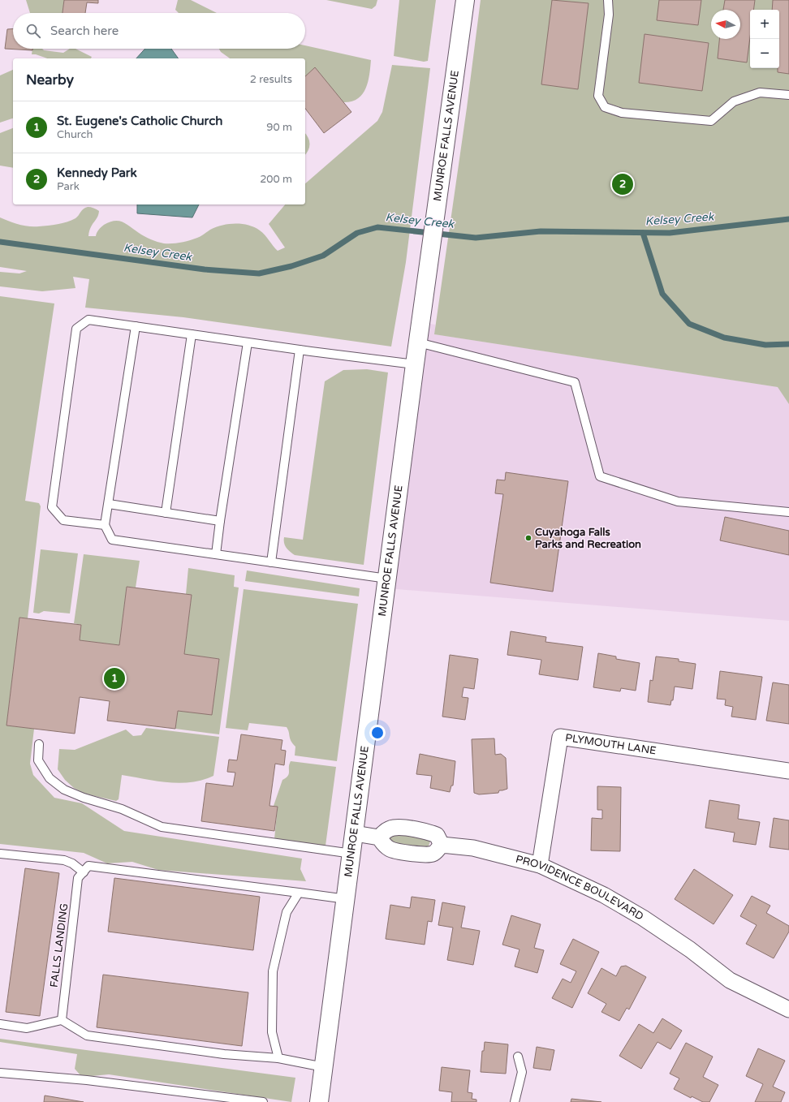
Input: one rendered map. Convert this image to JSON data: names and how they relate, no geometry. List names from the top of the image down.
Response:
{
  "streets": {
    "street": ["MUNROE FALLS AVENUE", "PLYMOUTH LANE", "PROVIDENCE BOULEVARD"],
    "lane": ["FALLS LANDING"]
  },
  "crossings": [
    ["PLYMOUTH LANE", "PROVIDENCE BOULEVARD"]
  ],
  "water": ["Kelsey Creek"],
  "places": ["Cuyahoga Falls Parks and Recreation"],
  "north": "left",
  "page": {
    "map_buttons": ["+", "−"],
    "search": "Search here",
    "heading": ["Nearby", "2 results"],
    "list": [
      {
        "mark": "1",
        "name": "St. Eugene's Catholic Church",
        "note": "Church",
        "value": "90 m"
      },
      {
        "mark": "2",
        "name": "Kennedy Park",
        "note": "Park",
        "value": "200 m"
      }
    ],
    "pins": ["2", "1"]
  }
}
